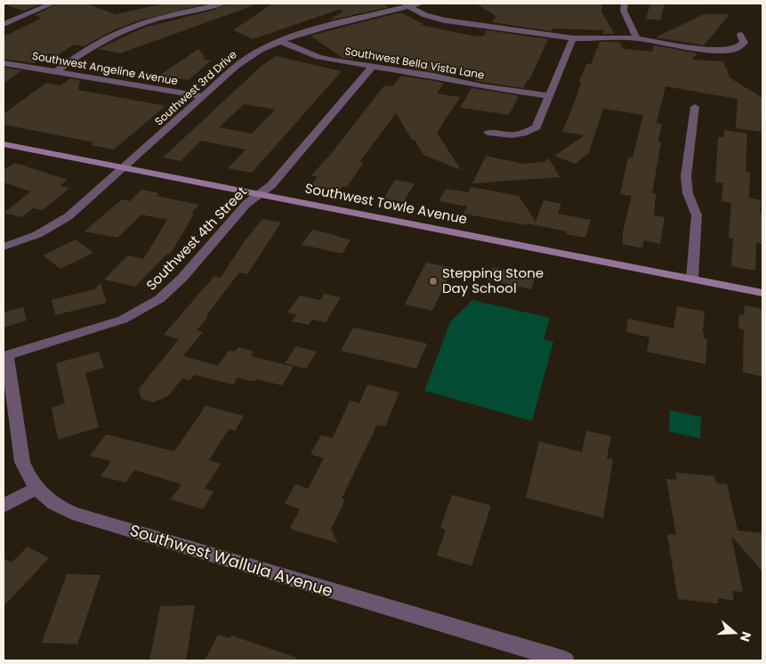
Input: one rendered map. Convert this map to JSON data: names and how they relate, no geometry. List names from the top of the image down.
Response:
{
  "streets": {
    "street": [
      "Southwest Bella Vista Lane",
      "Southwest Angeline Avenue",
      "Southwest 3rd Drive",
      "Southwest Towle Avenue",
      "Southwest 4th Street",
      "Southwest Wallula Avenue"
    ]
  },
  "crossings": [
    ["Southwest Bella Vista Lane", "Southwest 3rd Drive"],
    ["Southwest Bella Vista Lane", "Southwest 4th Street"],
    ["Southwest Angeline Avenue", "Southwest 3rd Drive"],
    ["Southwest 3rd Drive", "Southwest Towle Avenue"],
    ["Southwest Towle Avenue", "Southwest 4th Street"],
    ["Southwest 4th Street", "Southwest Wallula Avenue"]
  ],
  "places": ["Stepping Stone Day School"],
  "north": "right"
}
